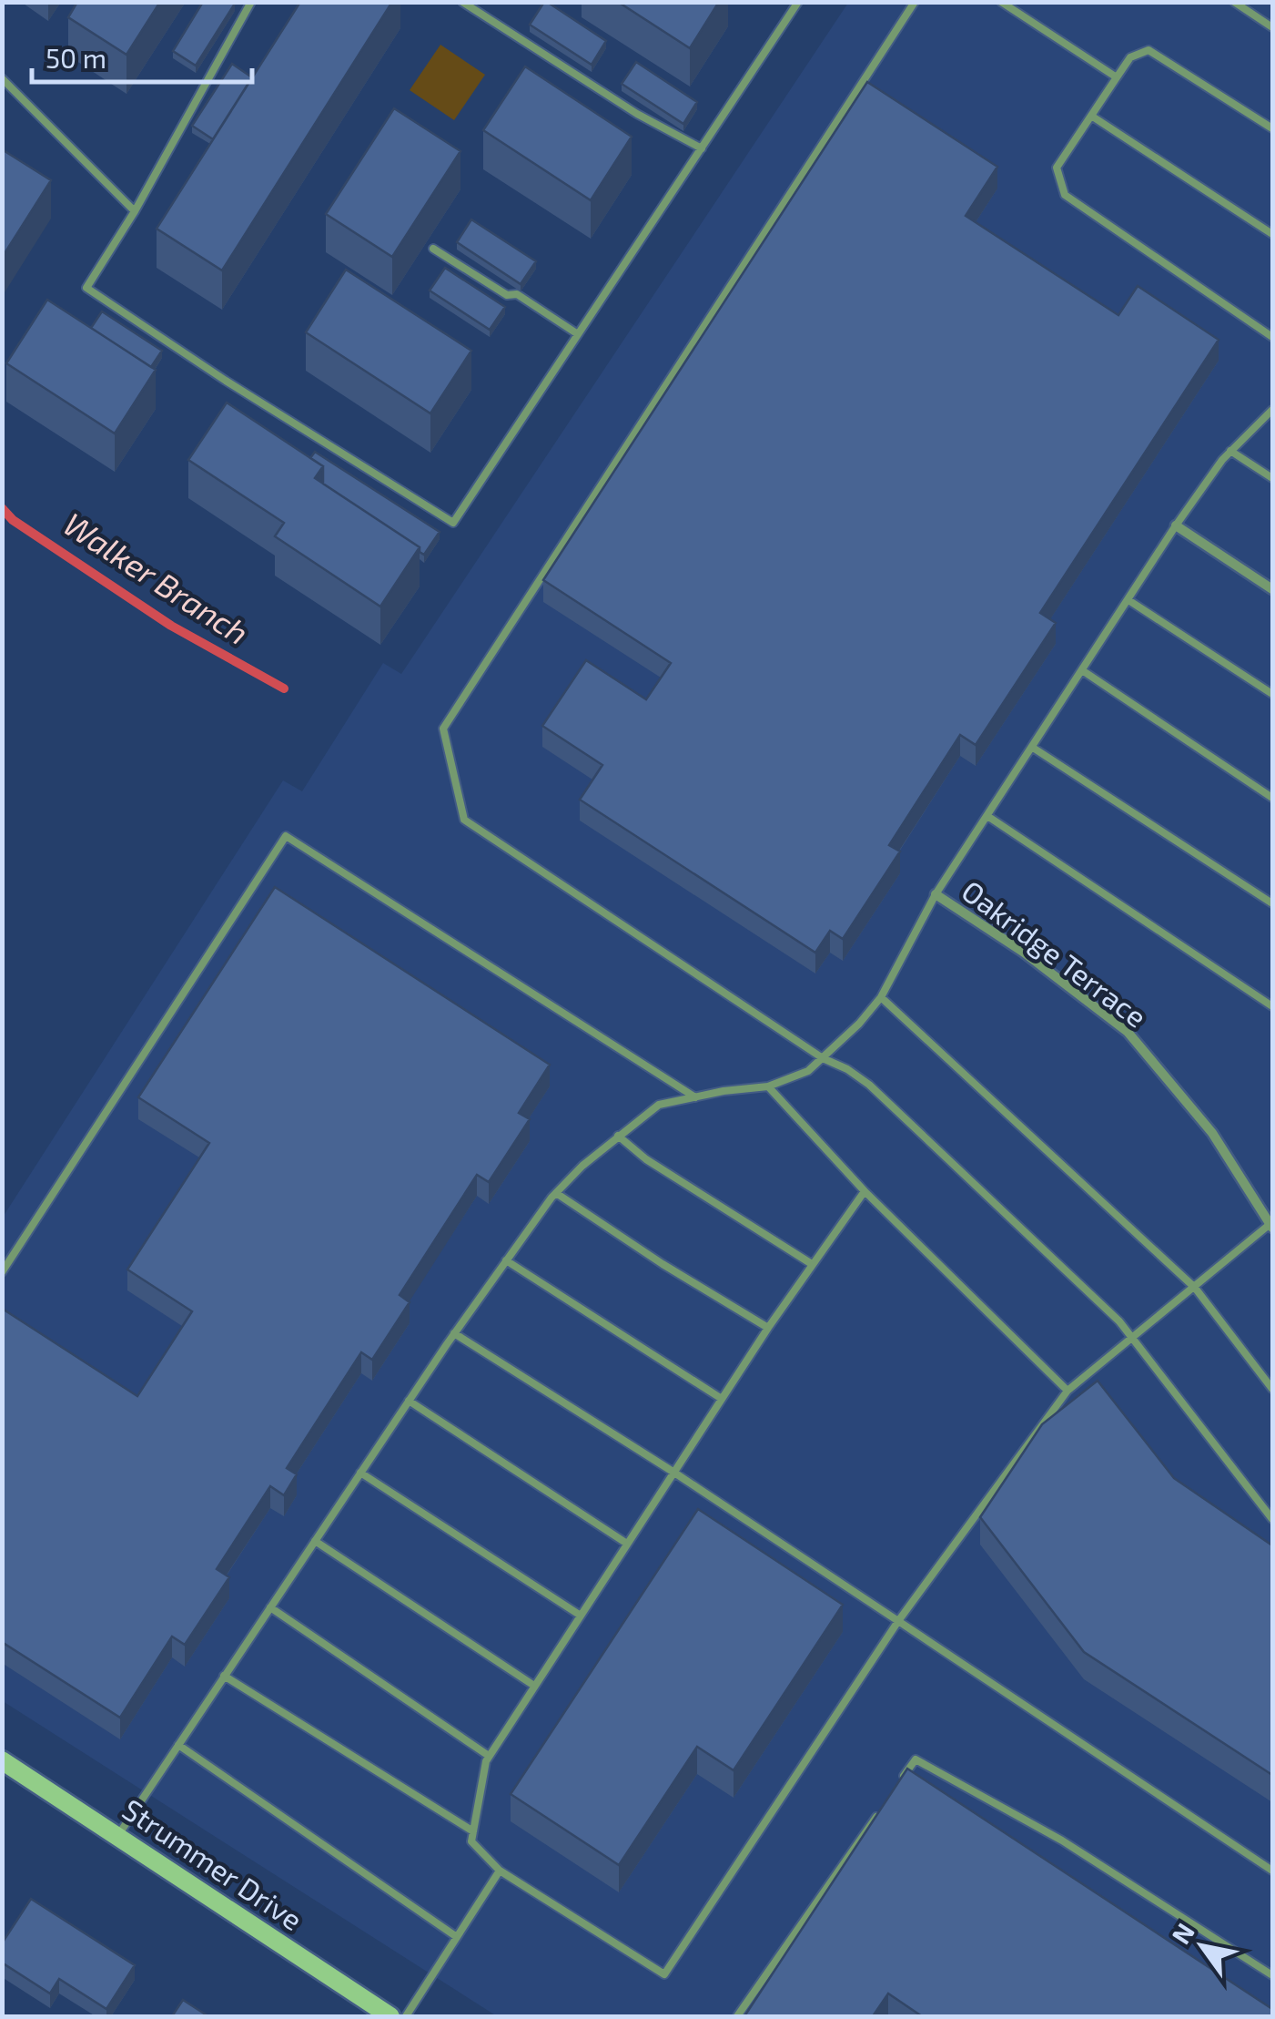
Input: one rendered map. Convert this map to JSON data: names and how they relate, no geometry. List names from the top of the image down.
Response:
{
  "streets": {
    "main road": ["Strummer Drive"],
    "street": ["Oakridge Terrace"]
  },
  "water": ["Walker Branch"],
  "scale_bar": "50 m",
  "north": "top left"
}
